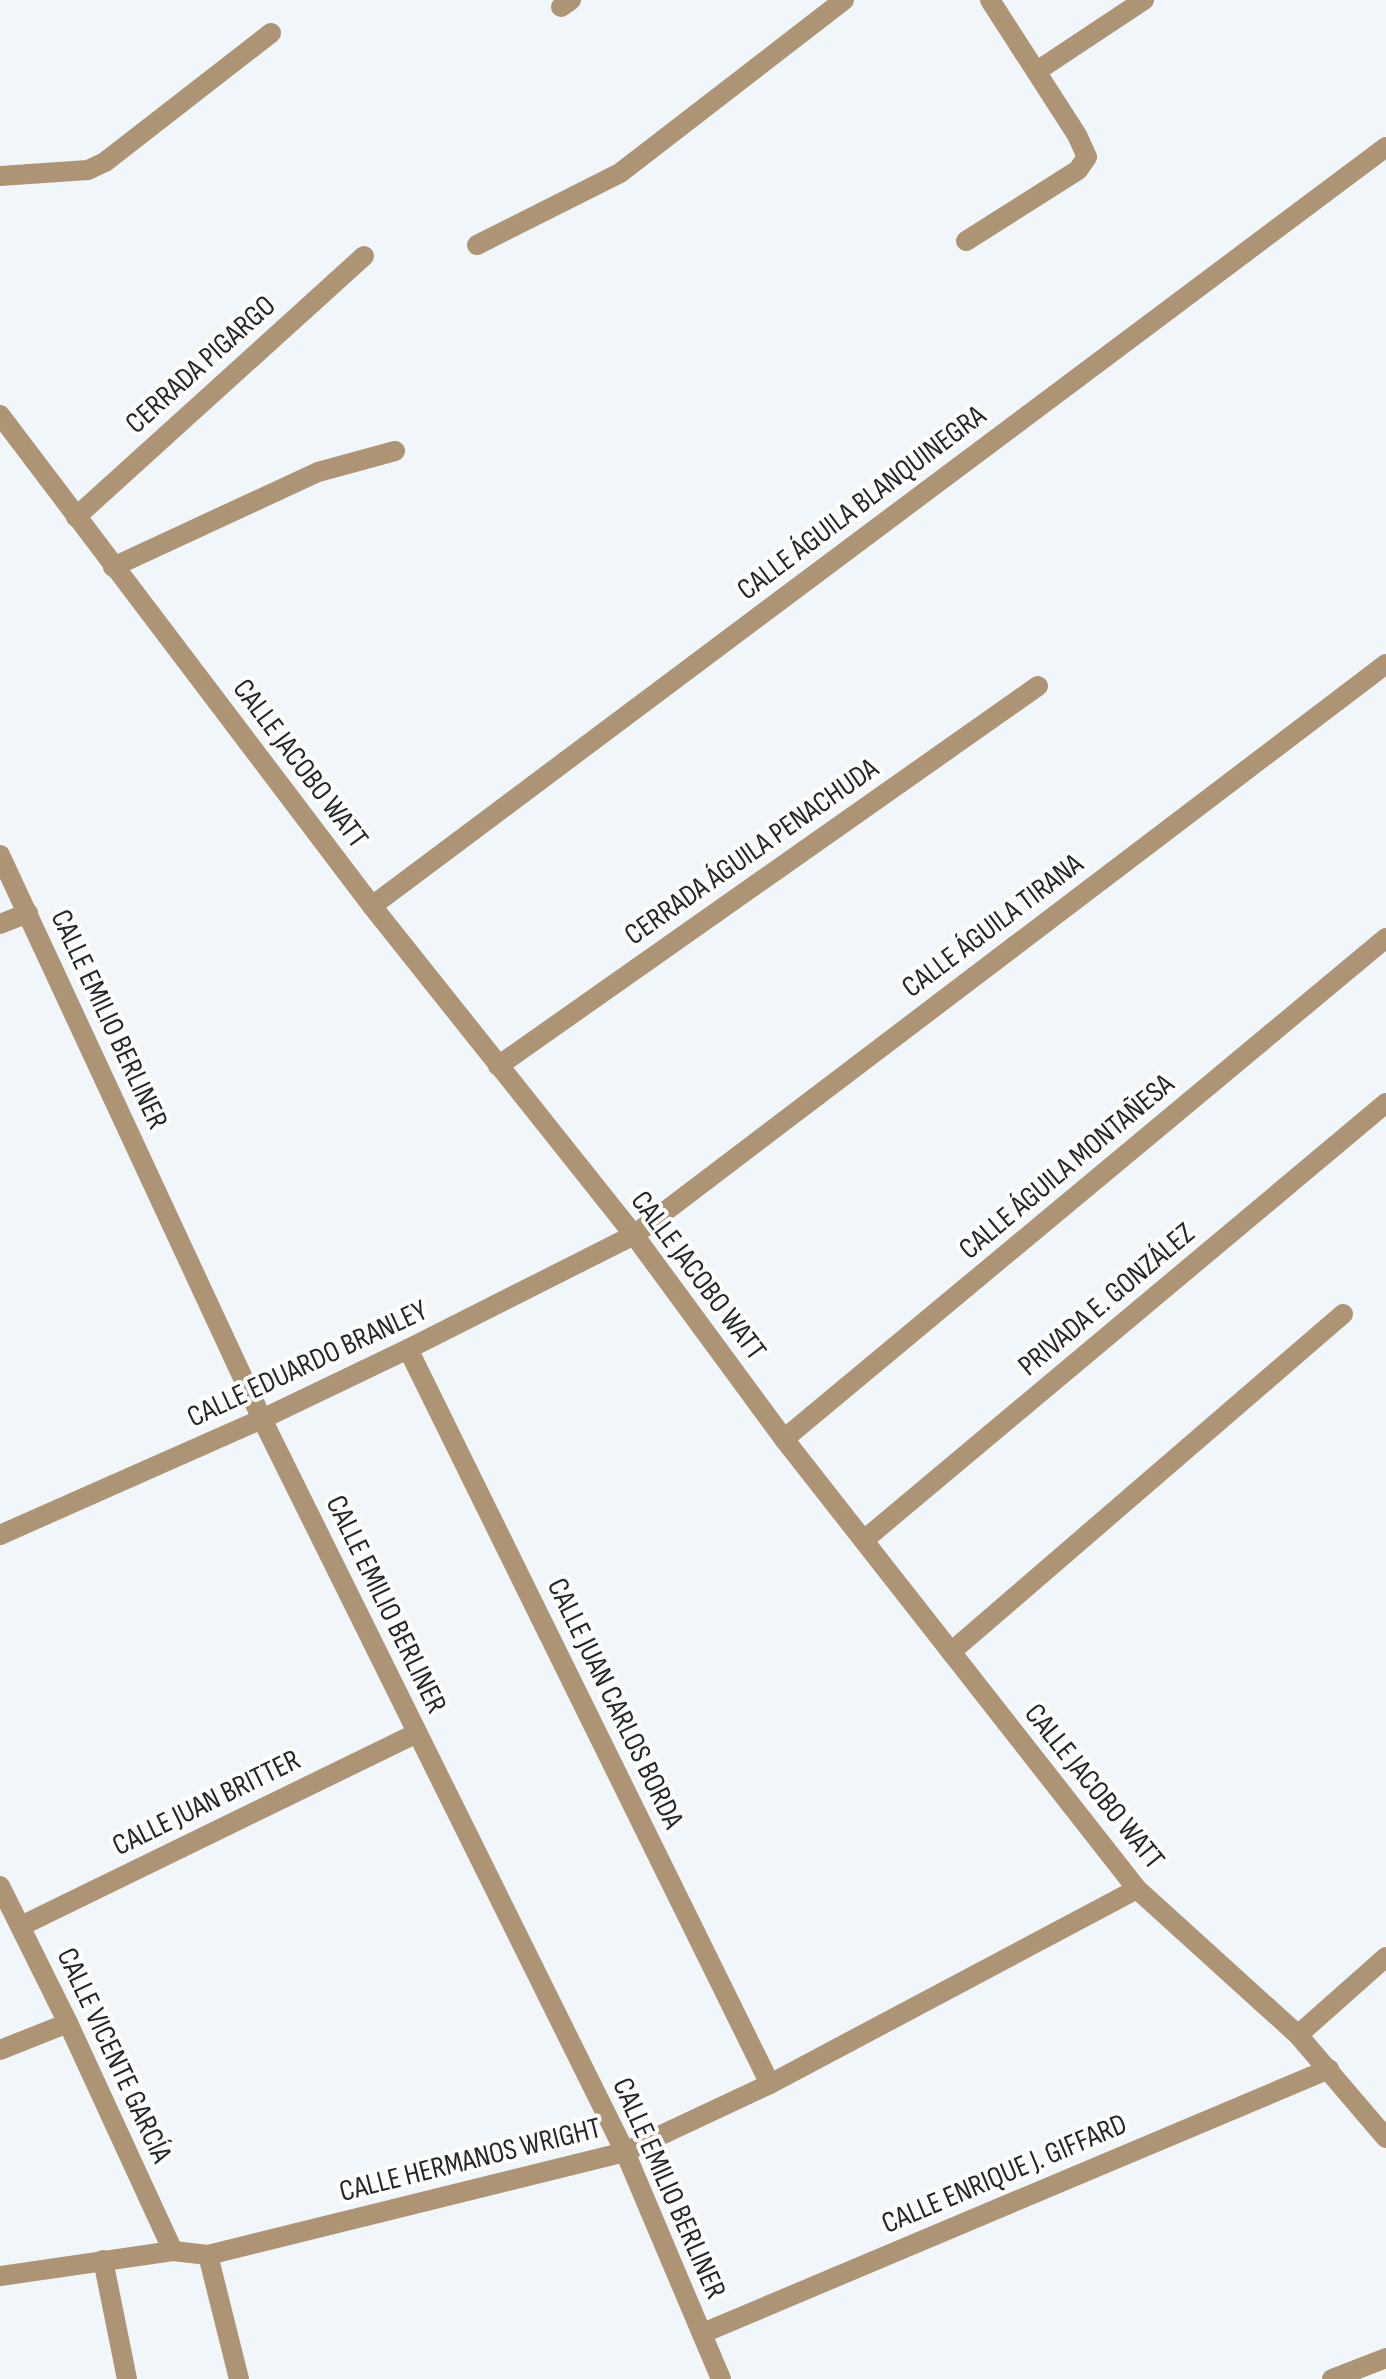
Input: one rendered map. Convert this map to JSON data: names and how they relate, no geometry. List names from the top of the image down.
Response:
{
  "streets": {
    "street": [
      "CERRADA PIGARGO",
      "CALLE ÁGUILA BLANQUINEGRA",
      "CALLE JACOBO WATT",
      "CERRADA ÁGUILA PENACHUDA",
      "CALLE ÁGUILA TIRANA",
      "CALLE EMILIO BERLINER",
      "CALLE ÁGUILA MONTAÑESA",
      "PRIVADA E. GONZÁLEZ",
      "CALLE EDUARDO BRANLEY",
      "CALLE JUAN CARLOS BORDA",
      "CALLE JUAN BRITTER",
      "CALLE VICENTE GARCÍA",
      "CALLE HERMANOS WRIGHT",
      "CALLE ENRIQUE J. GIFFARD"
    ]
  },
  "crossings": [
    ["CERRADA PIGARGO", "CALLE JACOBO WATT"],
    ["CALLE ÁGUILA BLANQUINEGRA", "CALLE JACOBO WATT"],
    ["CALLE JACOBO WATT", "CERRADA ÁGUILA PENACHUDA"],
    ["CALLE JACOBO WATT", "CALLE ÁGUILA TIRANA"],
    ["CALLE JACOBO WATT", "CALLE ÁGUILA MONTAÑESA"],
    ["CALLE JACOBO WATT", "PRIVADA E. GONZÁLEZ"],
    ["CALLE JACOBO WATT", "CALLE EDUARDO BRANLEY"],
    ["CALLE JACOBO WATT", "CALLE HERMANOS WRIGHT"],
    ["CALLE JACOBO WATT", "CALLE ENRIQUE J. GIFFARD"],
    ["CALLE ÁGUILA TIRANA", "CALLE EDUARDO BRANLEY"],
    ["CALLE EMILIO BERLINER", "CALLE EDUARDO BRANLEY"],
    ["CALLE EMILIO BERLINER", "CALLE JUAN BRITTER"],
    ["CALLE EMILIO BERLINER", "CALLE HERMANOS WRIGHT"],
    ["CALLE EMILIO BERLINER", "CALLE ENRIQUE J. GIFFARD"],
    ["CALLE EDUARDO BRANLEY", "CALLE JUAN CARLOS BORDA"],
    ["CALLE JUAN CARLOS BORDA", "CALLE HERMANOS WRIGHT"],
    ["CALLE JUAN BRITTER", "CALLE VICENTE GARCÍA"],
    ["CALLE VICENTE GARCÍA", "CALLE HERMANOS WRIGHT"]
  ]
}
